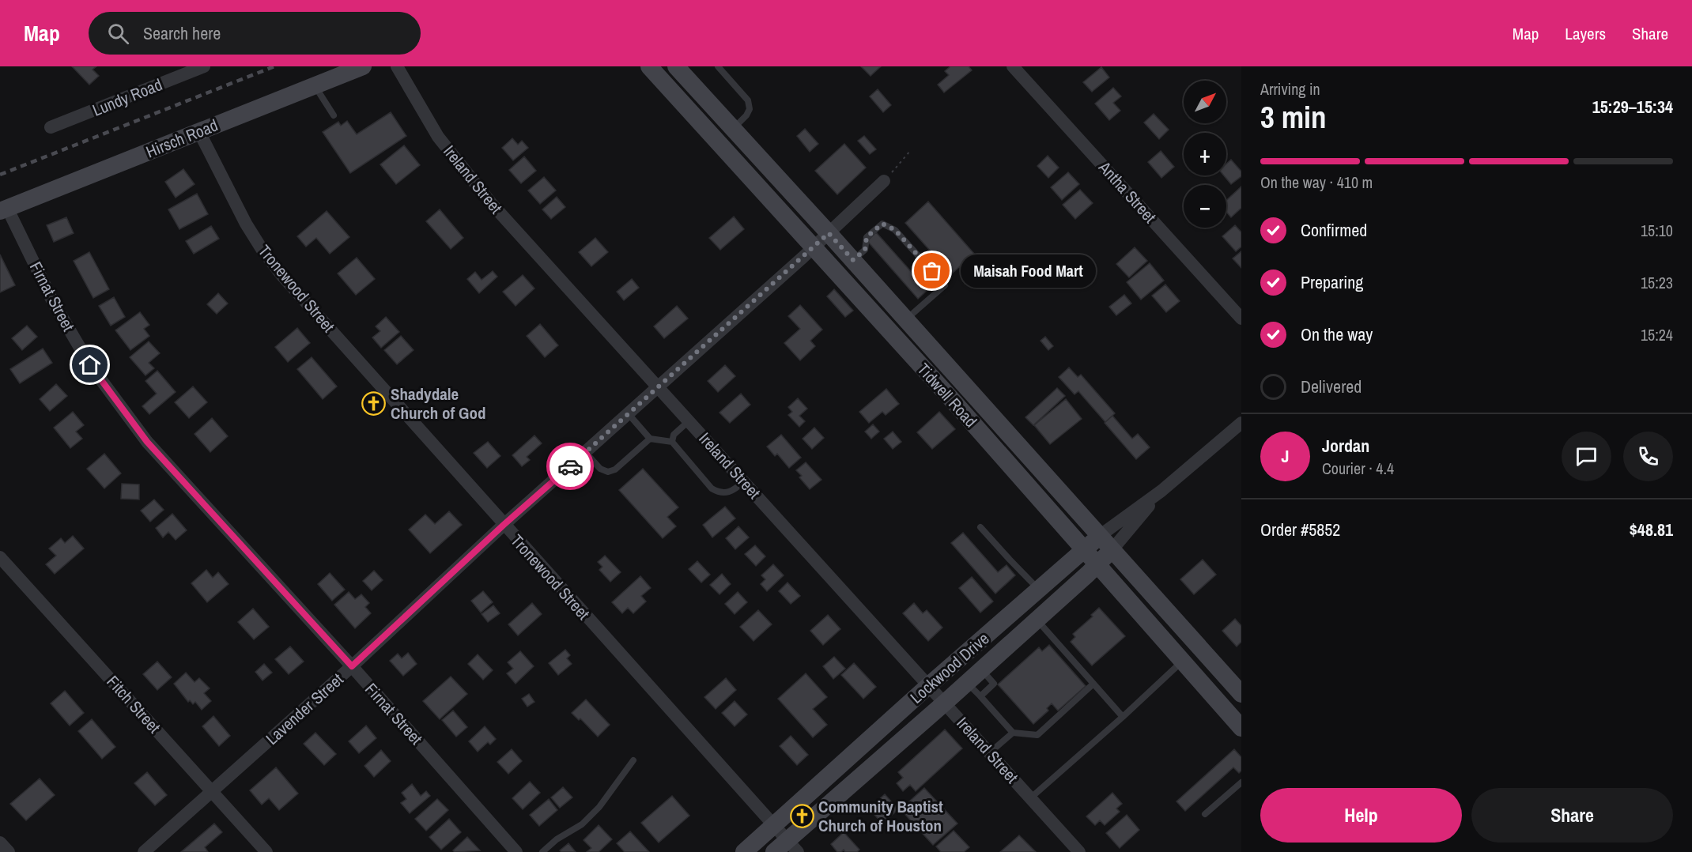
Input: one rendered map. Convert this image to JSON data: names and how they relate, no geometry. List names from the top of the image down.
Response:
{
  "streets": {
    "main road": ["Hirsch Road", "Tidwell Road", "Lockwood Drive"],
    "street": [
      "Lundy Road",
      "Ireland Street",
      "Antha Street",
      "Tronewood Street",
      "Firnat Street",
      "Fitch Street",
      "Lavender Street"
    ]
  },
  "crossings": [
    ["Hirsch Road", "Tronewood Street"],
    ["Hirsch Road", "Firnat Street"],
    ["Ireland Street", "Lockwood Drive"],
    ["Ireland Street", "Lavender Street"],
    ["Tronewood Street", "Lockwood Drive"],
    ["Tronewood Street", "Lavender Street"],
    ["Firnat Street", "Lavender Street"],
    ["Tidwell Road", "Lockwood Drive"],
    ["Tidwell Road", "Lavender Street"],
    ["Fitch Street", "Lavender Street"]
  ],
  "places": {
    "other": ["Maisah Food Mart"],
    "church": ["Shadydale Church of God", "Community Baptist Church of Houston"]
  },
  "north": "top right",
  "page": {
    "header": "Map",
    "search": "Search here",
    "nav": ["Map", "Layers", "Share"],
    "heading": ["3 min", "Arriving in", "15:29–15:34"],
    "panel": [
      "Jordan",
      "Courier · 4.4",
      "Order #5852",
      "$48.81"
    ],
    "map_buttons": ["+", "−"],
    "bar": "On the way · 410 m",
    "list": [
      ["Confirmed", "15:10"],
      ["Preparing", "15:23"],
      ["On the way", "15:24"],
      "Delivered"
    ],
    "bubble": "Maisah Food Mart",
    "round": "J",
    "buttons": ["Help", "Share"]
  }
}
